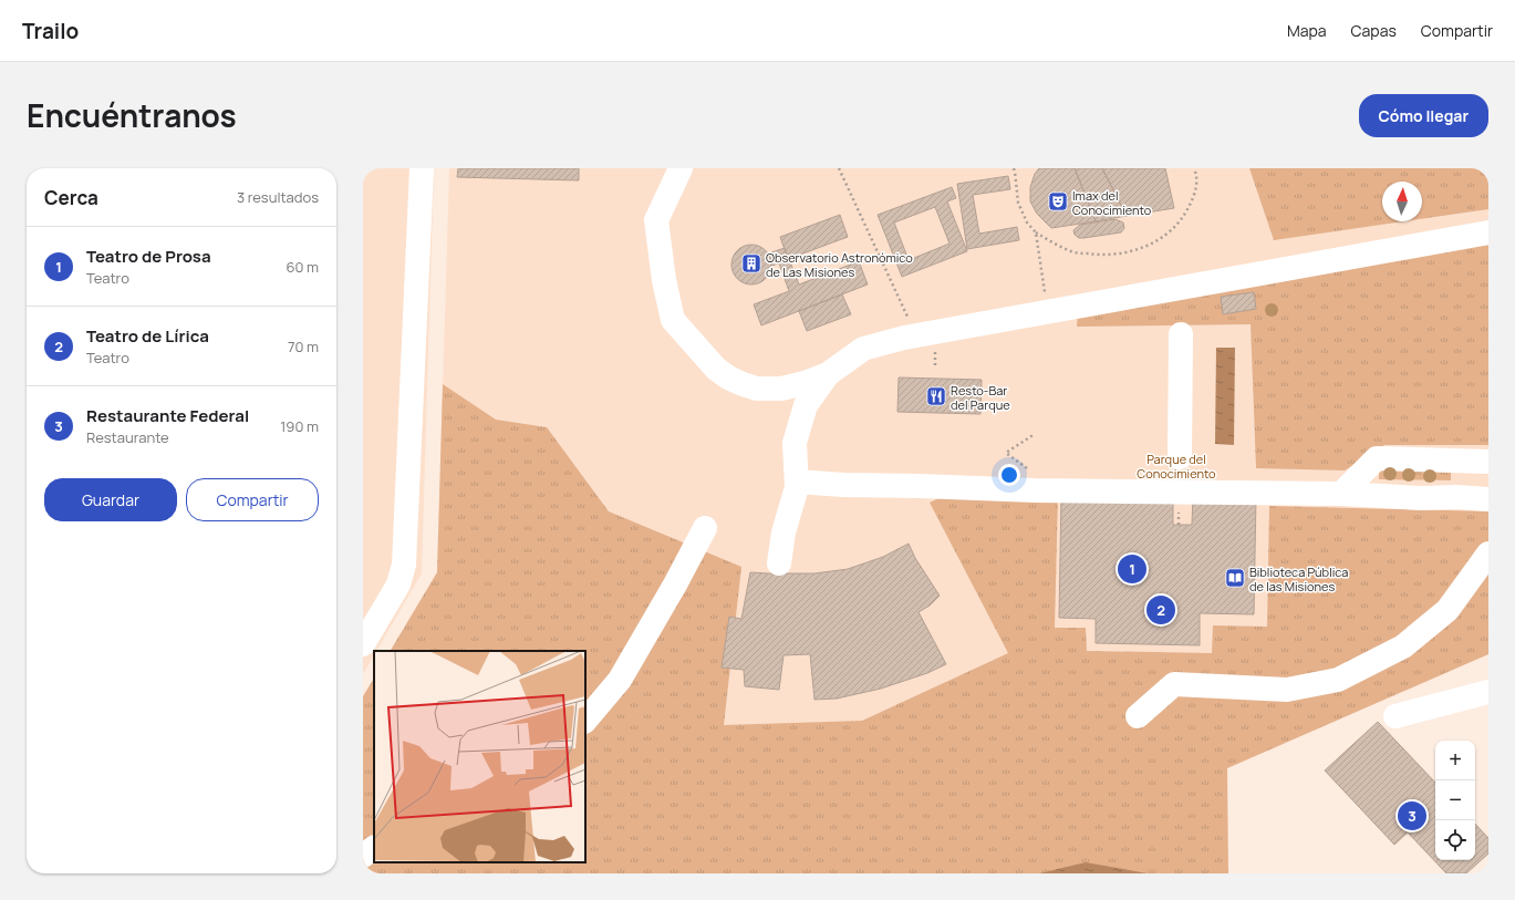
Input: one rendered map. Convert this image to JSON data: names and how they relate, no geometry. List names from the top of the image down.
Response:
{
  "parks": ["Parque del Conocimiento"],
  "places": {
    "theatre": ["Imax del Conocimiento"],
    "building": ["Observatorio Astronómico de Las Misiones"],
    "restaurant": ["Resto-Bar del Parque"],
    "library": ["Biblioteca Pública de las Misiones"]
  },
  "north": "top",
  "page": {
    "header": "Trailo",
    "nav": ["Mapa", "Capas", "Compartir"],
    "title": "Encuéntranos",
    "buttons": [
      "Cómo llegar",
      ["Guardar", "Compartir"]
    ],
    "heading": ["Cerca", "3 resultados"],
    "list": [
      {
        "mark": "1",
        "name": "Teatro de Prosa",
        "note": "Teatro",
        "value": "60 m"
      },
      {
        "mark": "2",
        "name": "Teatro de Lírica",
        "note": "Teatro",
        "value": "70 m"
      },
      {
        "mark": "3",
        "name": "Restaurante Federal",
        "note": "Restaurante",
        "value": "190 m"
      }
    ],
    "pins": ["1", "2", "3"],
    "map_buttons": ["+", "−"]
  }
}
